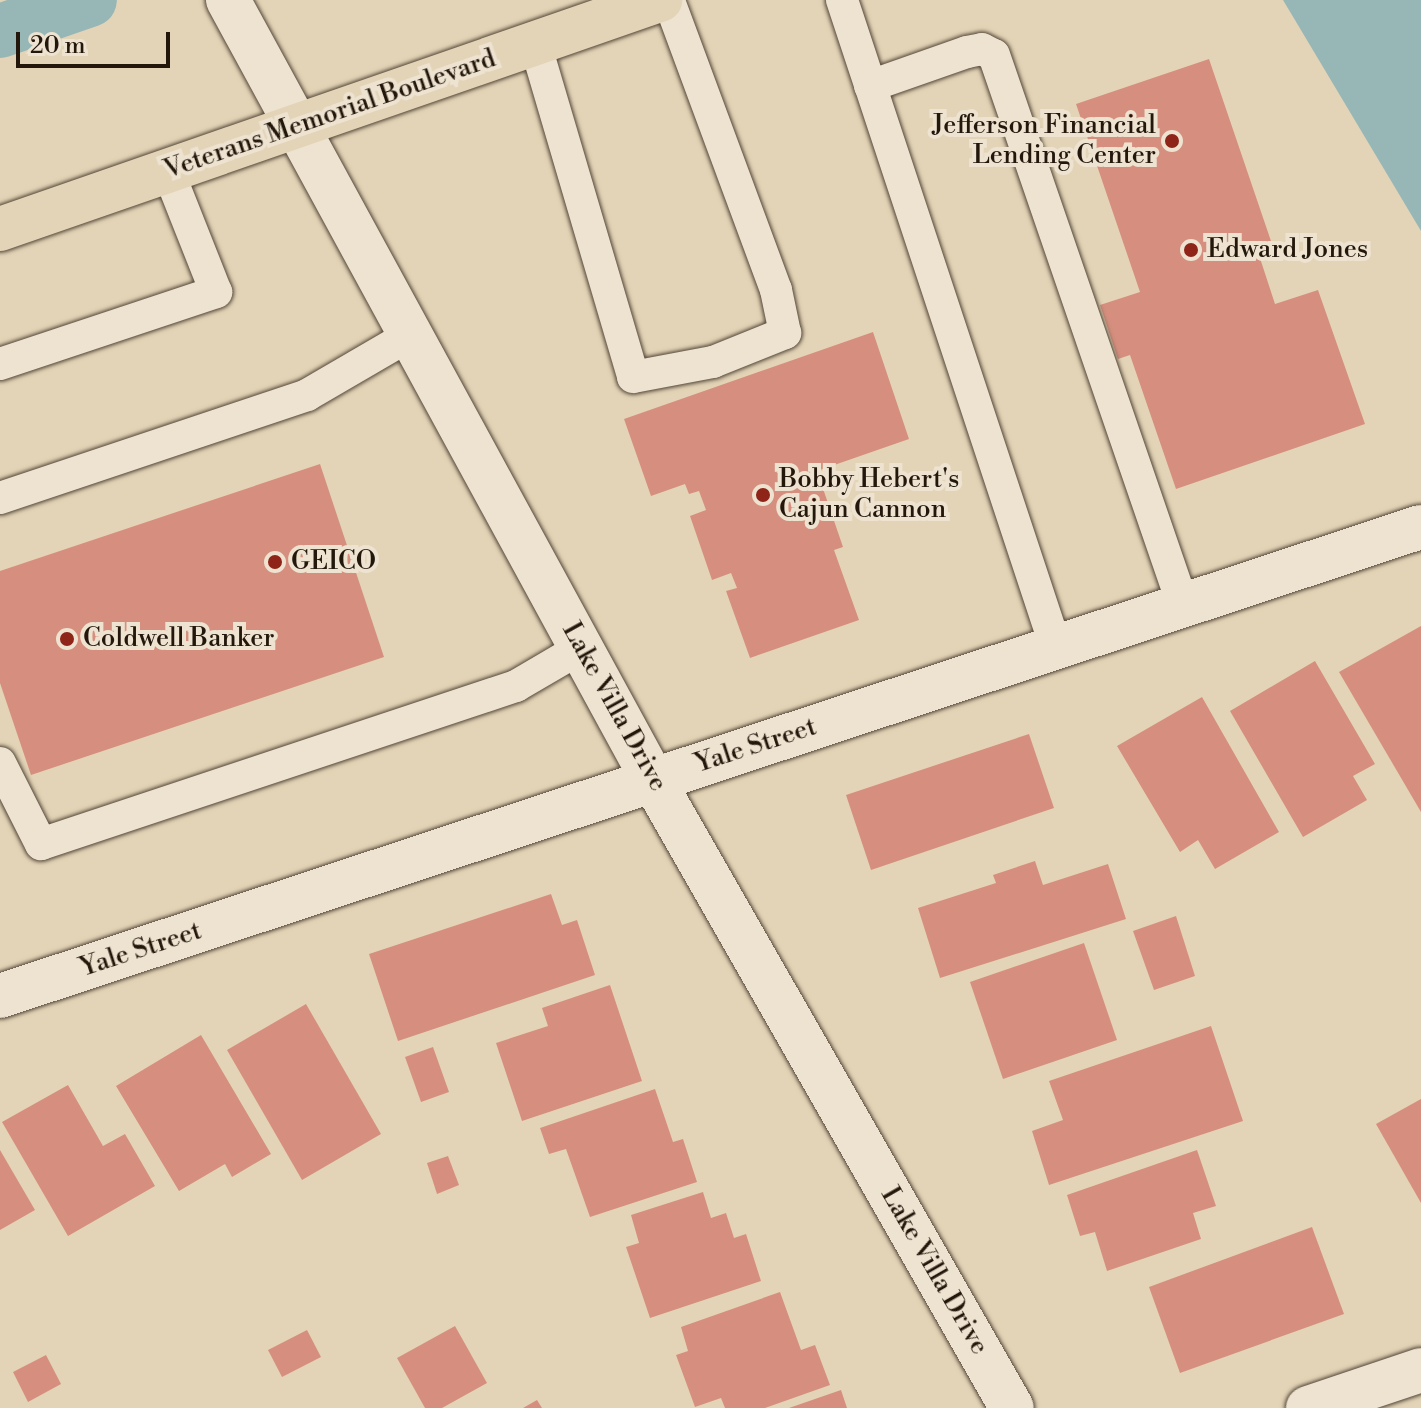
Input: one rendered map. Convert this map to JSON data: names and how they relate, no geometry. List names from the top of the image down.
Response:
{
  "streets": {
    "main road": ["Veterans Memorial Boulevard"],
    "street": ["Lake Villa Drive", "Yale Street"]
  },
  "crossings": [
    ["Veterans Memorial Boulevard", "Lake Villa Drive"],
    ["Lake Villa Drive", "Yale Street"]
  ],
  "places": [
    "Jefferson Financial Lending Center",
    "Edward Jones",
    "Bobby Hebert's Cajun Cannon",
    "GEICO",
    "Coldwell Banker"
  ],
  "scale_bar": "20 m"
}
